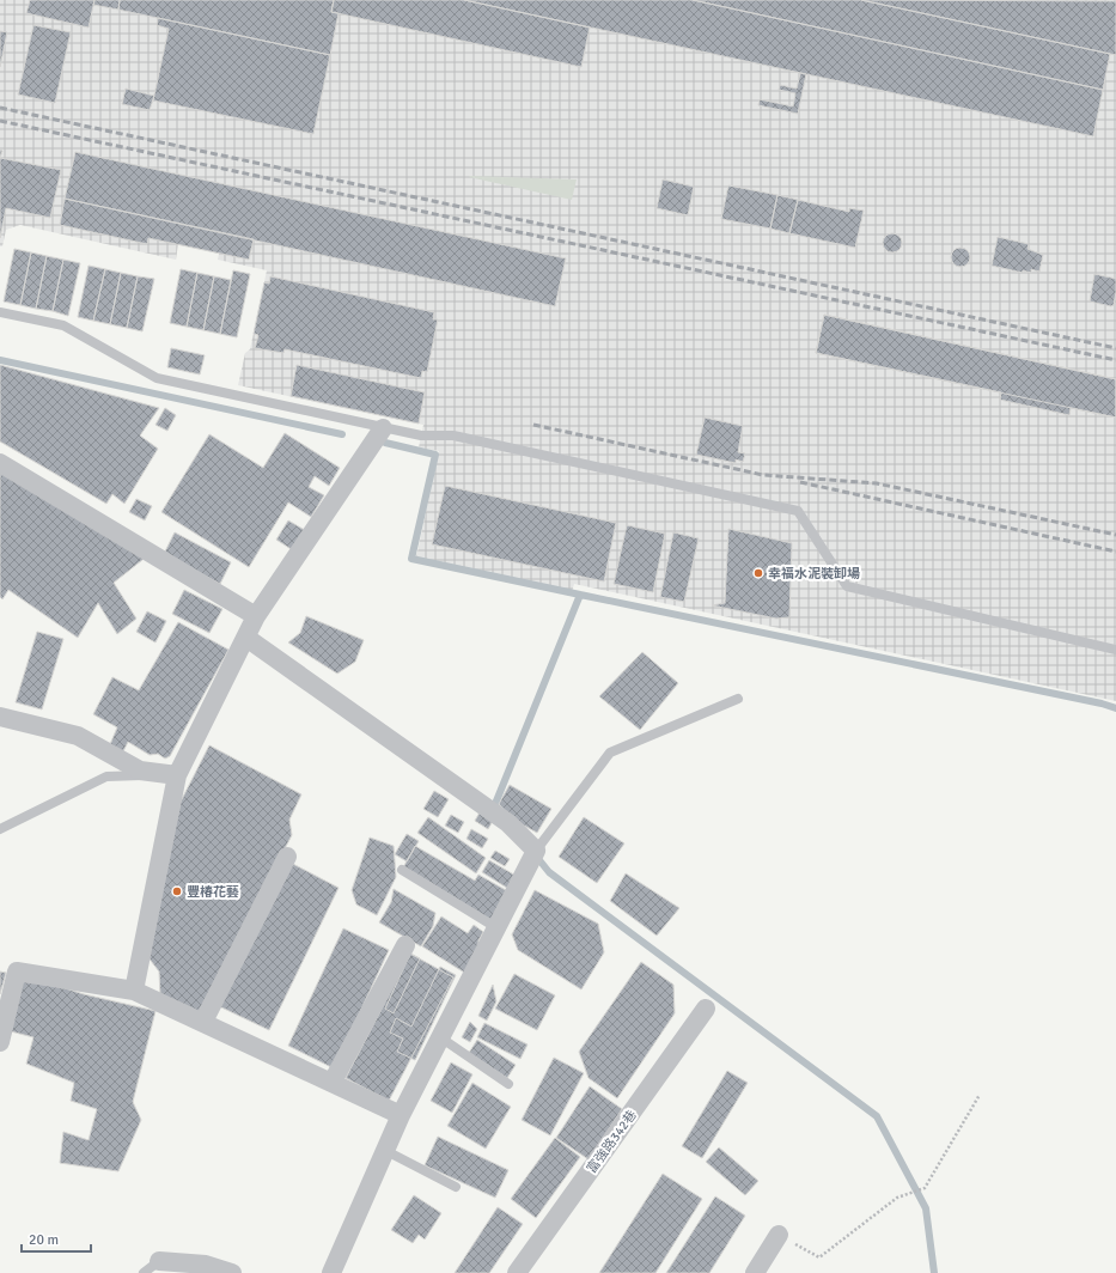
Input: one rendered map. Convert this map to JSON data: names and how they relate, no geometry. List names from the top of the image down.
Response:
{
  "streets": {
    "street": ["富強路342巷"]
  },
  "places": ["幸福水泥裝卸場", "豐椿花藝"],
  "scale_bar": "20 m"
}
